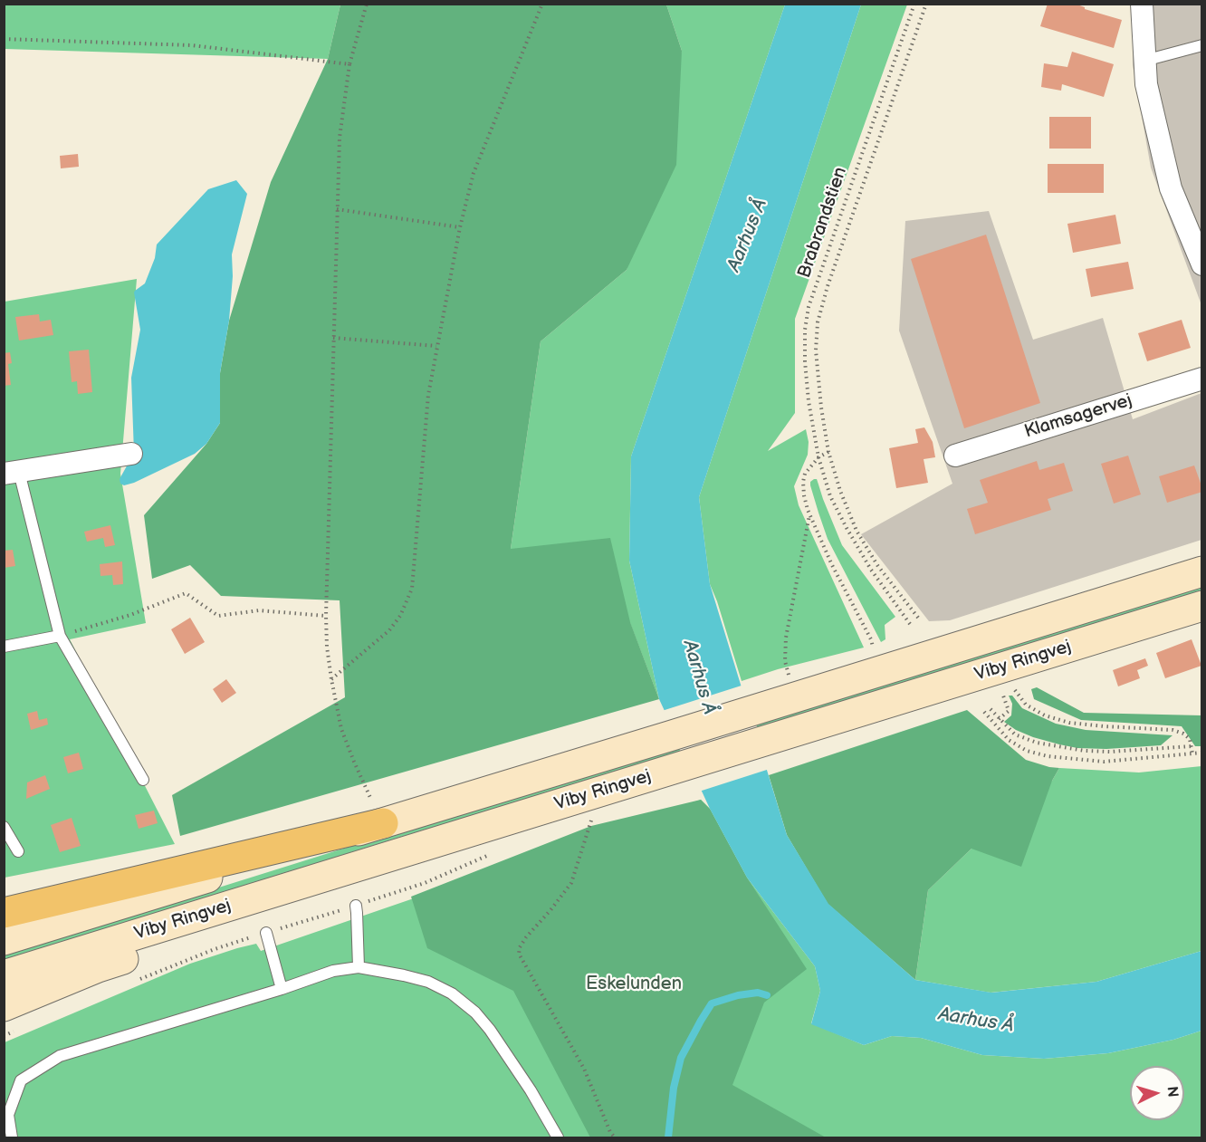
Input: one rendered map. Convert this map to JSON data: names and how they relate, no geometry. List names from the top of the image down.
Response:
{
  "streets": {
    "main road": ["Viby Ringvej"],
    "street": ["Klamsagervej"],
    "path": ["Brabrandstien"]
  },
  "water": ["Aarhus Å"],
  "parks": ["Eskelunden"],
  "north": "right"
}
